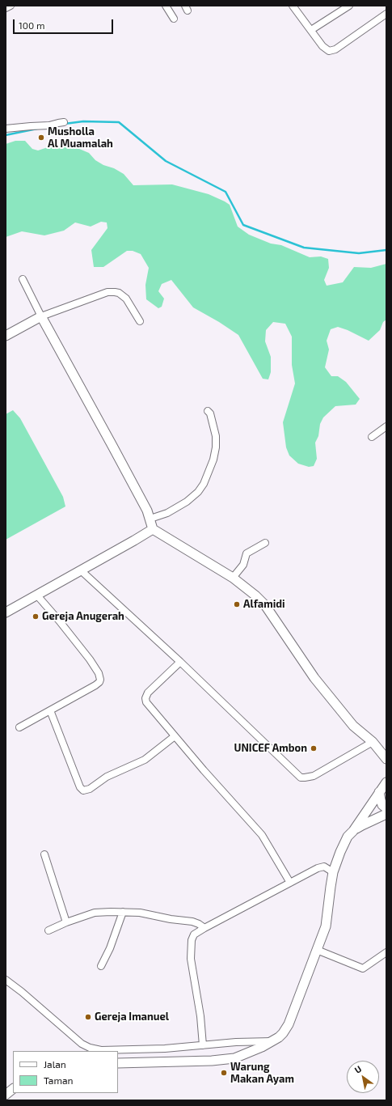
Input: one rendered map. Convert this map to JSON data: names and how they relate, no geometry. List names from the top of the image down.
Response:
{
  "places": [
    "Musholla Al Muamalah",
    "Alfamidi",
    "Gereja Anugerah",
    "UNICEF Ambon",
    "Gereja Imanuel",
    "Warung Makan Ayam"
  ],
  "legend": ["Jalan", "Taman"],
  "scale_bar": "100 m",
  "north": "top left"
}
